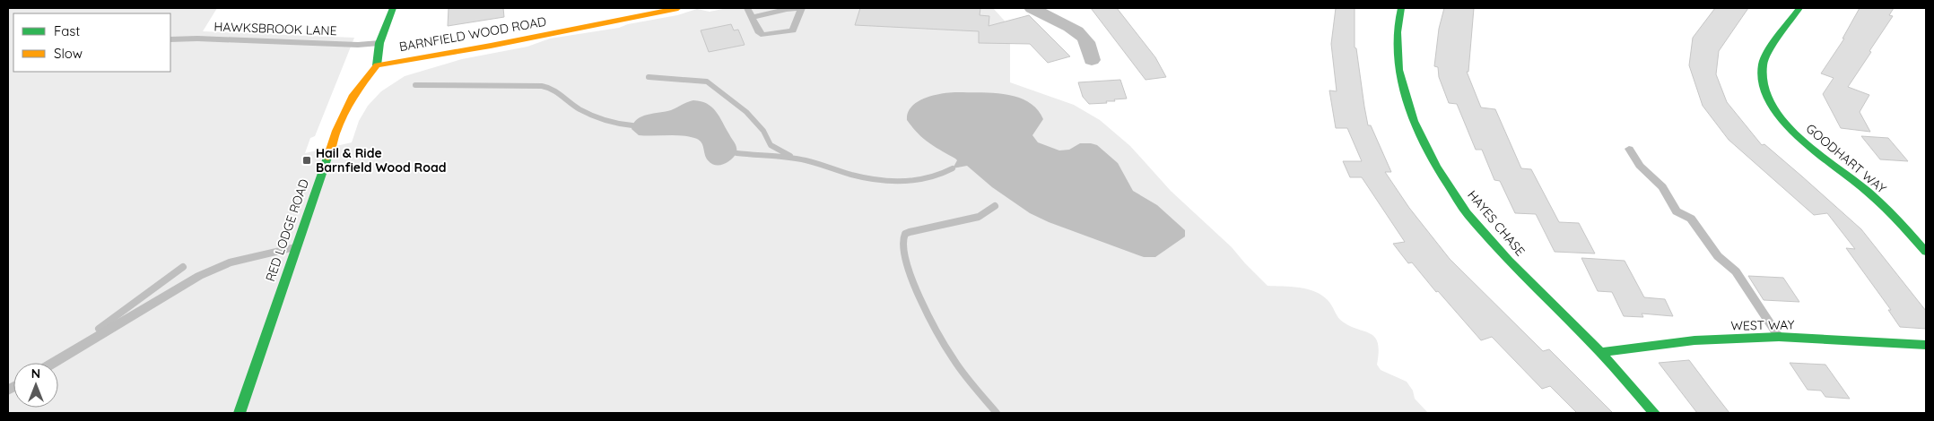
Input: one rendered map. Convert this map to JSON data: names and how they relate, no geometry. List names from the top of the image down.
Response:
{
  "streets": {
    "street": [
      "BARNFIELD WOOD ROAD",
      "GOODHART WAY",
      "HAYES CHASE",
      "RED LODGE ROAD",
      "WEST WAY"
    ],
    "lane": ["HAWKSBROOK LANE"]
  },
  "crossings": [
    ["BARNFIELD WOOD ROAD", "RED LODGE ROAD"],
    ["HAYES CHASE", "WEST WAY"]
  ],
  "places": {
    "transit": ["Hail & Ride Barnfield Wood Road"]
  },
  "legend": ["Fast", "Slow"],
  "north": "top"
}
